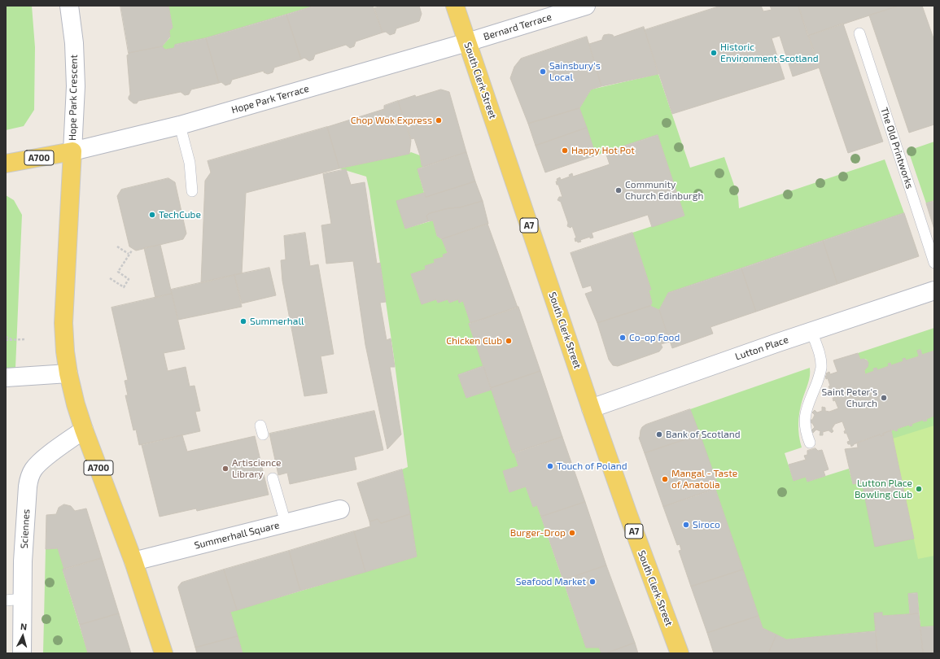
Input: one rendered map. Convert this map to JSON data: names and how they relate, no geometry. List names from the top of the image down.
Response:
{
  "streets": {
    "main road": ["South Clerk Street", "A700", "A7"],
    "street": [
      "Bernard Terrace",
      "Hope Park Crescent",
      "Hope Park Terrace",
      "Lutton Place",
      "Sciennes",
      "Summerhall Square"
    ],
    "lane": ["The Old Printworks"]
  },
  "crossings": [
    ["Bernard Terrace", "South Clerk Street"],
    ["Bernard Terrace", "Hope Park Terrace"],
    ["South Clerk Street", "Hope Park Terrace"],
    ["South Clerk Street", "Lutton Place"],
    ["Hope Park Crescent", "Hope Park Terrace"],
    ["Hope Park Crescent", "A700"],
    ["Hope Park Terrace", "A700"],
    ["A700", "Sciennes"],
    ["A700", "Summerhall Square"]
  ],
  "places": [
    "Historic Environment Scotland",
    "Sainsbury's Local",
    "Chop Wok Express",
    "Happy Hot Pot",
    "Community Church Edinburgh",
    "TechCube",
    "Summerhall",
    "Co-op Food",
    "Chicken Club",
    "Saint Peter's Church",
    "Bank of Scotland",
    "Touch of Poland",
    "Artiscience Library",
    "Mangal - Taste of Anatolia",
    "Lutton Place Bowling Club",
    "Siroco",
    "Burger-Drop",
    "Seafood Market"
  ],
  "north": "top"
}
